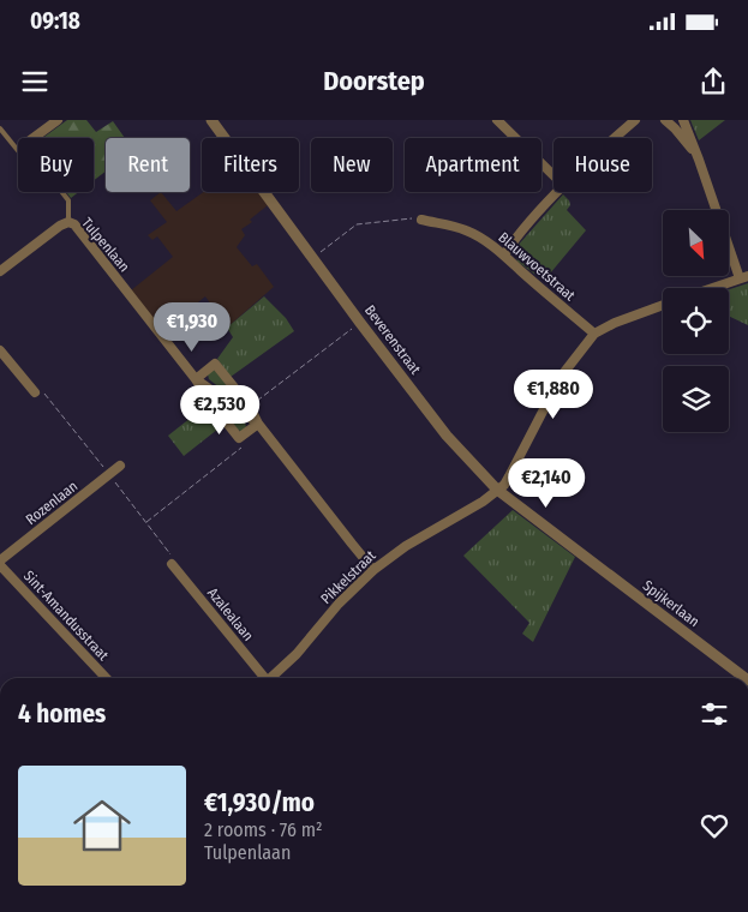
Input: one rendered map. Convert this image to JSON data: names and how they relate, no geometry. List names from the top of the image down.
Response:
{
  "streets": {
    "street": [
      "Tulpenlaan",
      "Blauwvoetstraat",
      "Beverenstraat",
      "Rozenlaan",
      "Pikkelstraat",
      "Spijkerlaan",
      "Azalealaan",
      "Sint-Amandusstraat"
    ]
  },
  "crossings": [
    ["Tulpenlaan", "Pikkelstraat"],
    ["Blauwvoetstraat", "Pikkelstraat"],
    ["Beverenstraat", "Pikkelstraat"],
    ["Beverenstraat", "Spijkerlaan"]
  ],
  "north": "bottom right",
  "page": {
    "status": "09:18",
    "header": "Doorstep",
    "chip": [
      "Buy",
      "Rent",
      "Filters",
      "New",
      "Apartment",
      "House"
    ],
    "price": [
      "€1,930",
      "€1,880",
      "€2,530",
      "€2,140"
    ],
    "heading": "4 homes",
    "list": [
      {
        "name": "€1,930/mo",
        "note": "2 rooms · 76 m² · Tulpenlaan"
      }
    ]
  }
}
